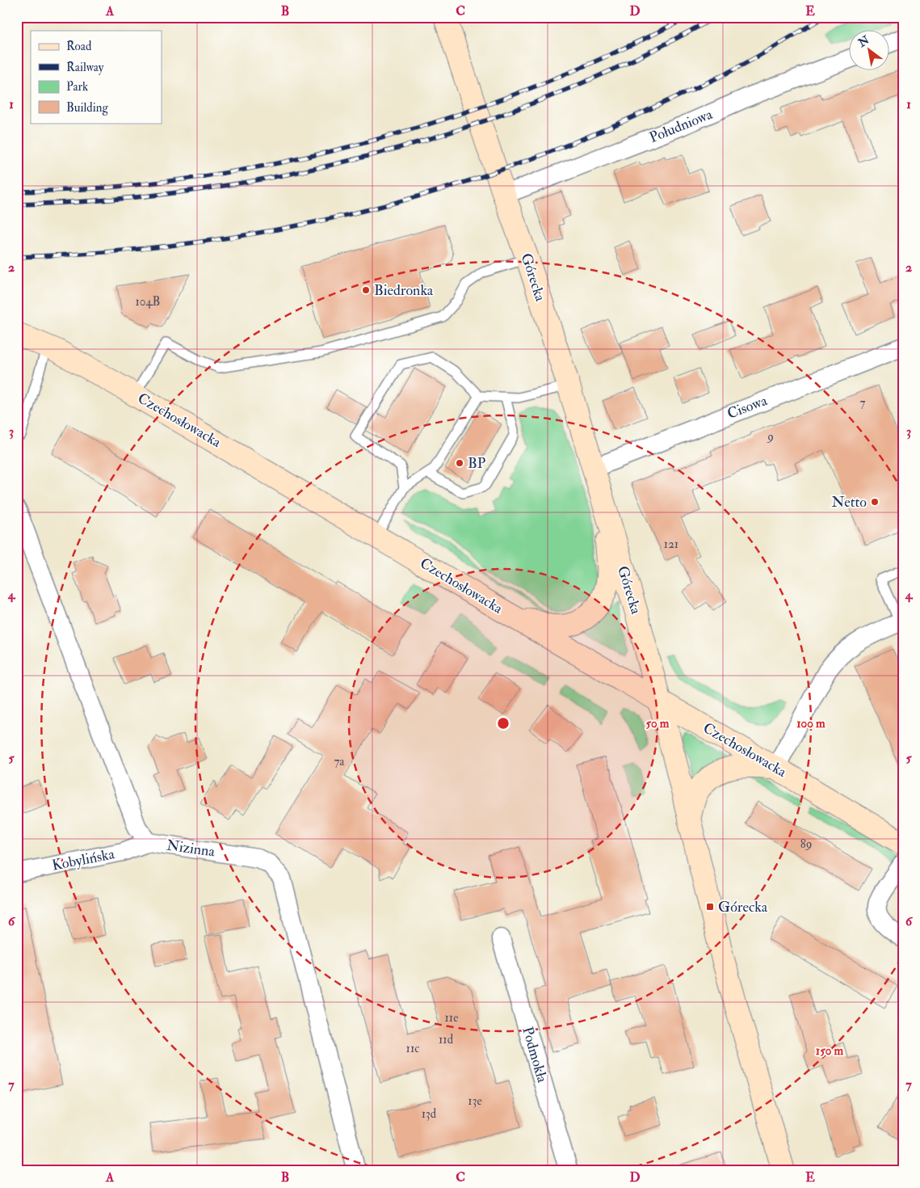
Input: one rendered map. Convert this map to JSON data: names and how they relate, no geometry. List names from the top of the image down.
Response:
{
  "streets": {
    "street": [
      "Południowa",
      "Górecka",
      "Cisowa",
      "Czechosłowacka",
      "Nizinna",
      "Kobylińska",
      "Podmokła"
    ]
  },
  "crossings": [
    ["Południowa", "Górecka"],
    ["Górecka", "Cisowa"],
    ["Górecka", "Czechosłowacka"],
    ["Nizinna", "Kobylińska"]
  ],
  "places": {
    "other": ["Biedronka", "BP", "Netto"],
    "transit": ["Górecka"]
  },
  "house_numbers": [
    "104B",
    "7",
    "9",
    "121",
    "7a",
    "89",
    "11e",
    "11d",
    "11c",
    "13e",
    "13d"
  ],
  "legend": [
    "Road",
    "Railway",
    "Park",
    "Building"
  ],
  "north": "top left",
  "grid": {
    "columns": [
      "A",
      "B",
      "C",
      "D",
      "E"
    ],
    "rows": [
      "1",
      "2",
      "3",
      "4",
      "5",
      "6",
      "7"
    ]
  },
  "rings": ["50 m", "100 m", "150 m"]
}
